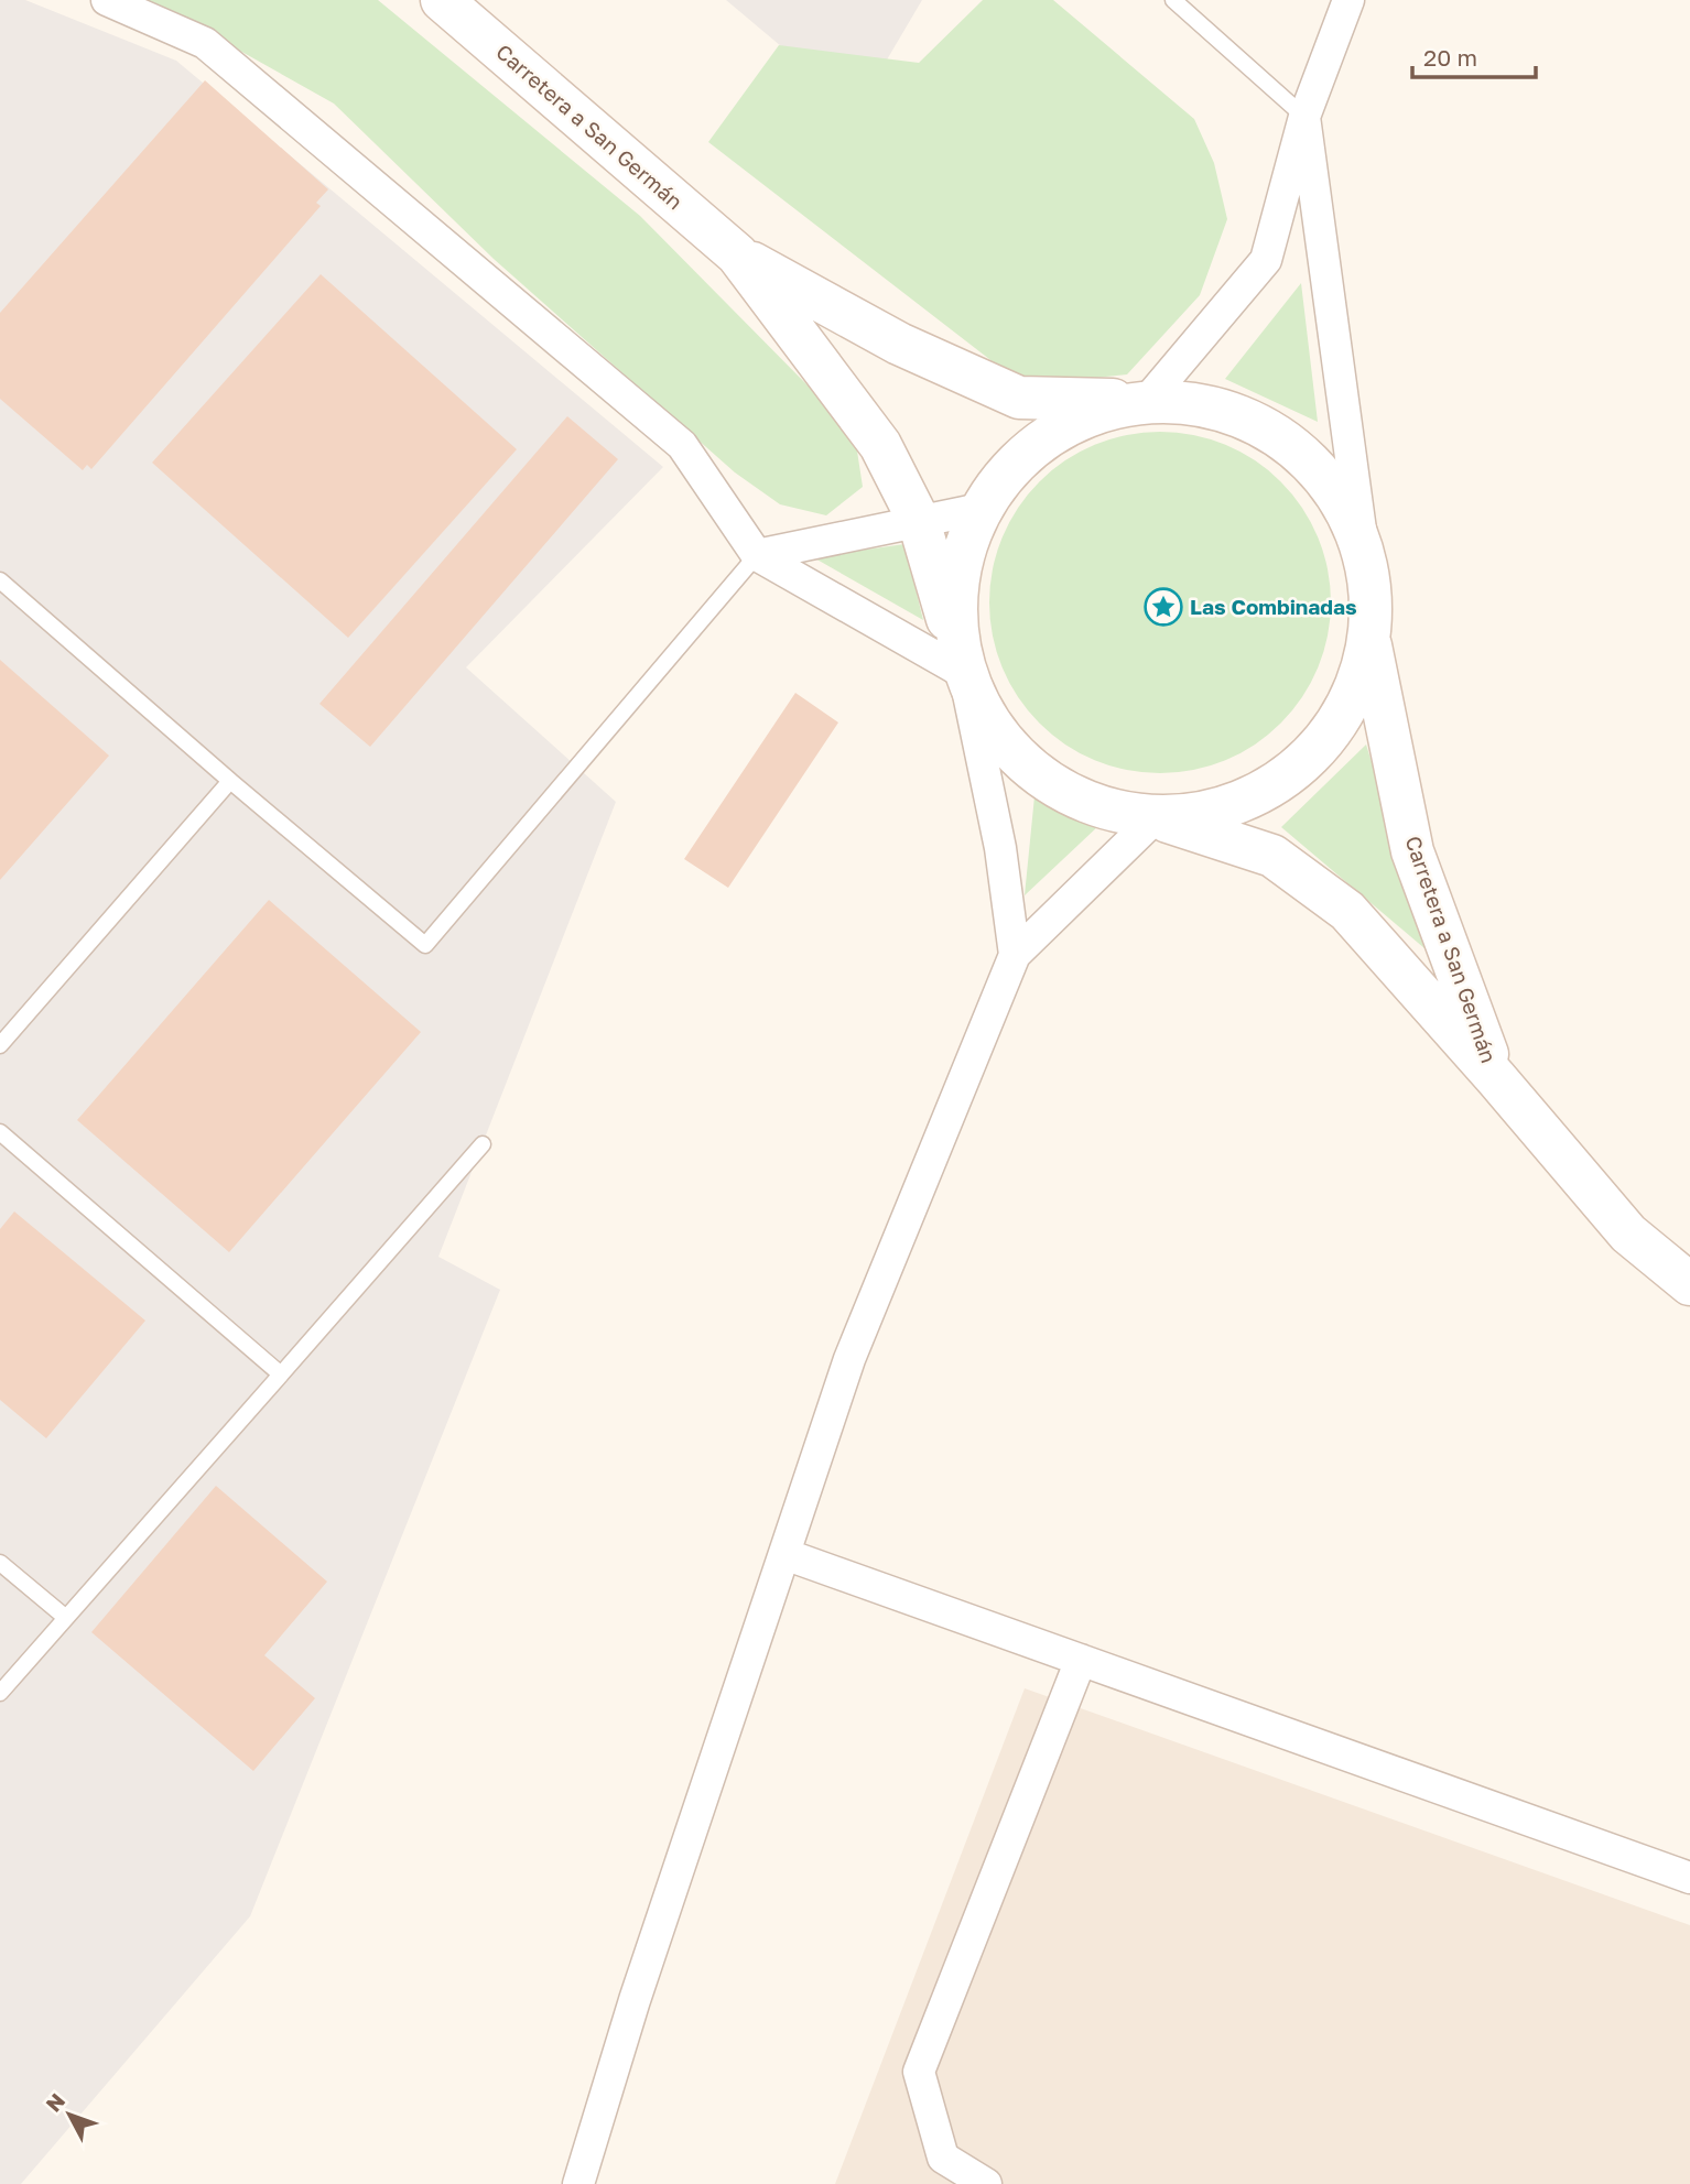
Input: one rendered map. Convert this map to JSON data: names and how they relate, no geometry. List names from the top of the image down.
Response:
{
  "streets": {
    "main road": ["Carretera a San Germán"]
  },
  "places": {
    "place": ["Las Combinadas"]
  },
  "scale_bar": "20 m",
  "north": "top left"
}
